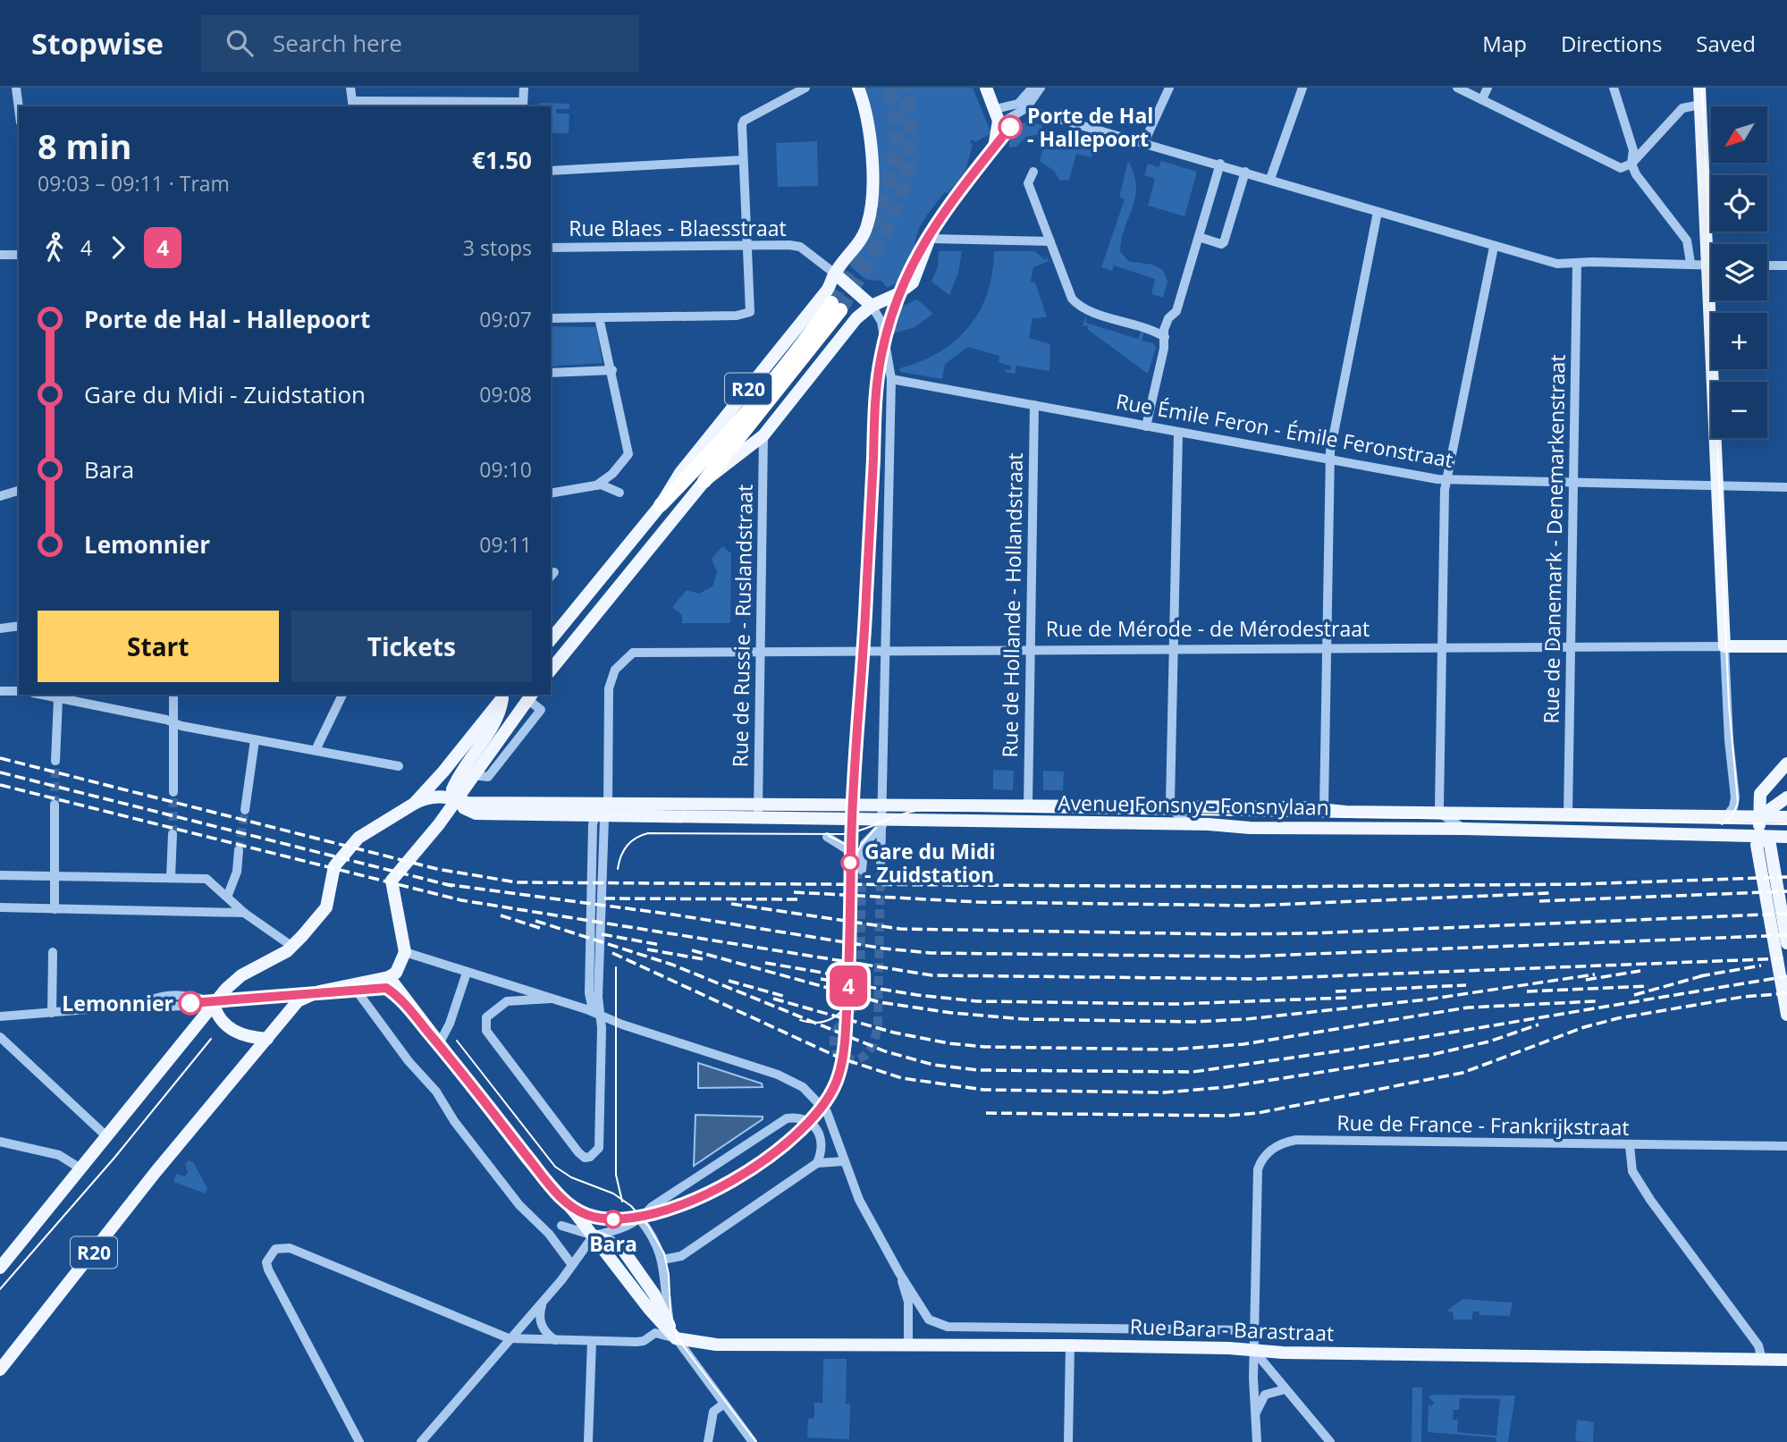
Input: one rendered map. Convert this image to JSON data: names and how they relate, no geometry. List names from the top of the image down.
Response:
{
  "streets": {
    "highway": ["R20"],
    "main road": ["Rue de Mérode - de Mérodestraat", "Avenue Fonsny - Fonsnylaan", "Rue Bara - Barastraat"],
    "street": [
      "Rue Blaes - Blaesstraat",
      "Rue Émile Feron - Émile Feronstraat",
      "Rue de Danemark - Denemarkenstraat",
      "Rue de Hollande - Hollandstraat",
      "Rue de Russie - Ruslandstraat",
      "Rue de France - Frankrijkstraat"
    ]
  },
  "crossings": [
    ["Rue Blaes - Blaesstraat", "R20"],
    ["Rue Émile Feron - Émile Feronstraat", "Rue de Danemark - Denemarkenstraat"],
    ["Rue Émile Feron - Émile Feronstraat", "Rue de Hollande - Hollandstraat"],
    ["Rue de Danemark - Denemarkenstraat", "Rue de Mérode - de Mérodestraat"],
    ["Rue de Danemark - Denemarkenstraat", "Avenue Fonsny - Fonsnylaan"],
    ["Rue de Hollande - Hollandstraat", "Rue de Mérode - de Mérodestraat"],
    ["Rue de Hollande - Hollandstraat", "Avenue Fonsny - Fonsnylaan"],
    ["Rue de Russie - Ruslandstraat", "Rue de Mérode - de Mérodestraat"],
    ["Rue de Russie - Ruslandstraat", "Avenue Fonsny - Fonsnylaan"],
    ["Rue de Mérode - de Mérodestraat", "Avenue Fonsny - Fonsnylaan"],
    ["Rue de France - Frankrijkstraat", "Rue Bara - Barastraat"]
  ],
  "places": [
    "Porte de Hal - Hallepoort",
    "Gare du Midi - Zuidstation",
    "Lemonnier",
    "Bara"
  ],
  "lines": ["tram line 4"],
  "north": "bottom left",
  "page": {
    "header": "Stopwise",
    "search": "Search here",
    "nav": ["Map", "Directions", "Saved"],
    "on_map": "4",
    "map_buttons": ["+", "−"],
    "heading": ["8 min", "09:03 – 09:11 · Tram", "€1.50"],
    "legs": ["4", "4", "3 stops"],
    "list": [
      {
        "name": "Porte de Hal - Hallepoort",
        "value": "09:07"
      },
      {
        "name": "Gare du Midi - Zuidstation",
        "value": "09:08"
      },
      {
        "name": "Bara",
        "value": "09:10"
      },
      {
        "name": "Lemonnier",
        "value": "09:11"
      }
    ],
    "buttons": ["Start", "Tickets"]
  }
}
